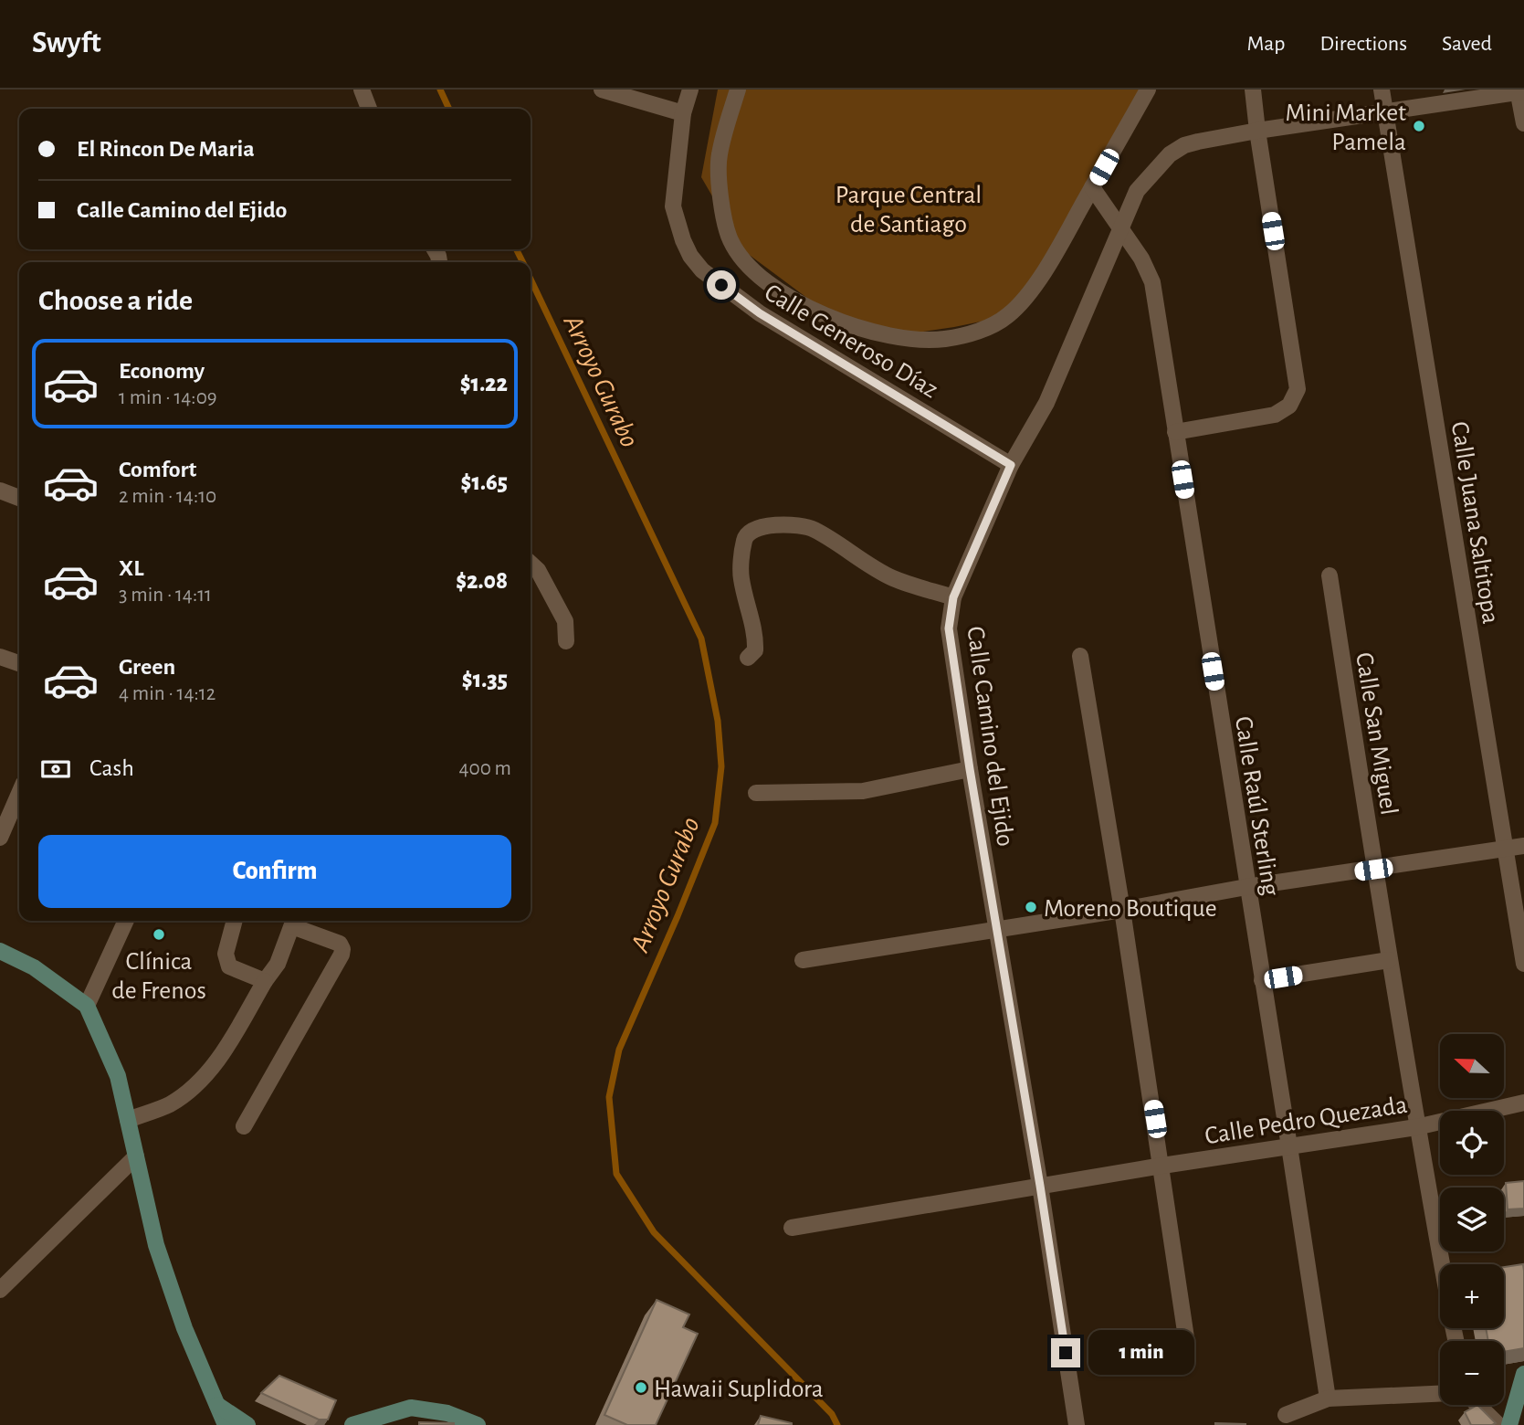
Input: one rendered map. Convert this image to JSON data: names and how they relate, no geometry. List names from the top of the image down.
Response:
{
  "streets": {
    "street": [
      "Calle Generoso Díaz",
      "Calle Juana Saltitopa",
      "Calle San Miguel",
      "Calle Camino del Ejido",
      "Calle Raúl Sterling",
      "Calle Pedro Quezada"
    ]
  },
  "crossings": [
    ["Calle Generoso Díaz", "Calle Camino del Ejido"],
    ["Calle Juana Saltitopa", "Calle Camino del Ejido"],
    ["Calle San Miguel", "Calle Pedro Quezada"],
    ["Calle Camino del Ejido", "Calle Raúl Sterling"],
    ["Calle Camino del Ejido", "Calle Pedro Quezada"],
    ["Calle Raúl Sterling", "Calle Pedro Quezada"]
  ],
  "water": ["Arroyo Gurabo"],
  "parks": ["Parque Central de Santiago"],
  "places": [
    "Mini Market Pamela",
    "Moreno Boutique",
    "Clínica de Frenos",
    "Hawaii Suplidora"
  ],
  "north": "left",
  "page": {
    "header": "Swyft",
    "nav": ["Map", "Directions", "Saved"],
    "banner": ["El Rincon De Maria", "Calle Camino del Ejido"],
    "heading": "Choose a ride",
    "list": [
      {
        "name": "Economy",
        "note": "1 min · 14:09",
        "value": "$1.22"
      },
      {
        "name": "Comfort",
        "note": "2 min · 14:10",
        "value": "$1.65"
      },
      {
        "name": "XL",
        "note": "3 min · 14:11",
        "value": "$2.08"
      },
      {
        "name": "Green",
        "note": "4 min · 14:12",
        "value": "$1.35"
      }
    ],
    "pay": ["Cash", "400 m"],
    "buttons": "Confirm",
    "map_buttons": ["+", "−"],
    "bubble": "1 min"
  }
}
